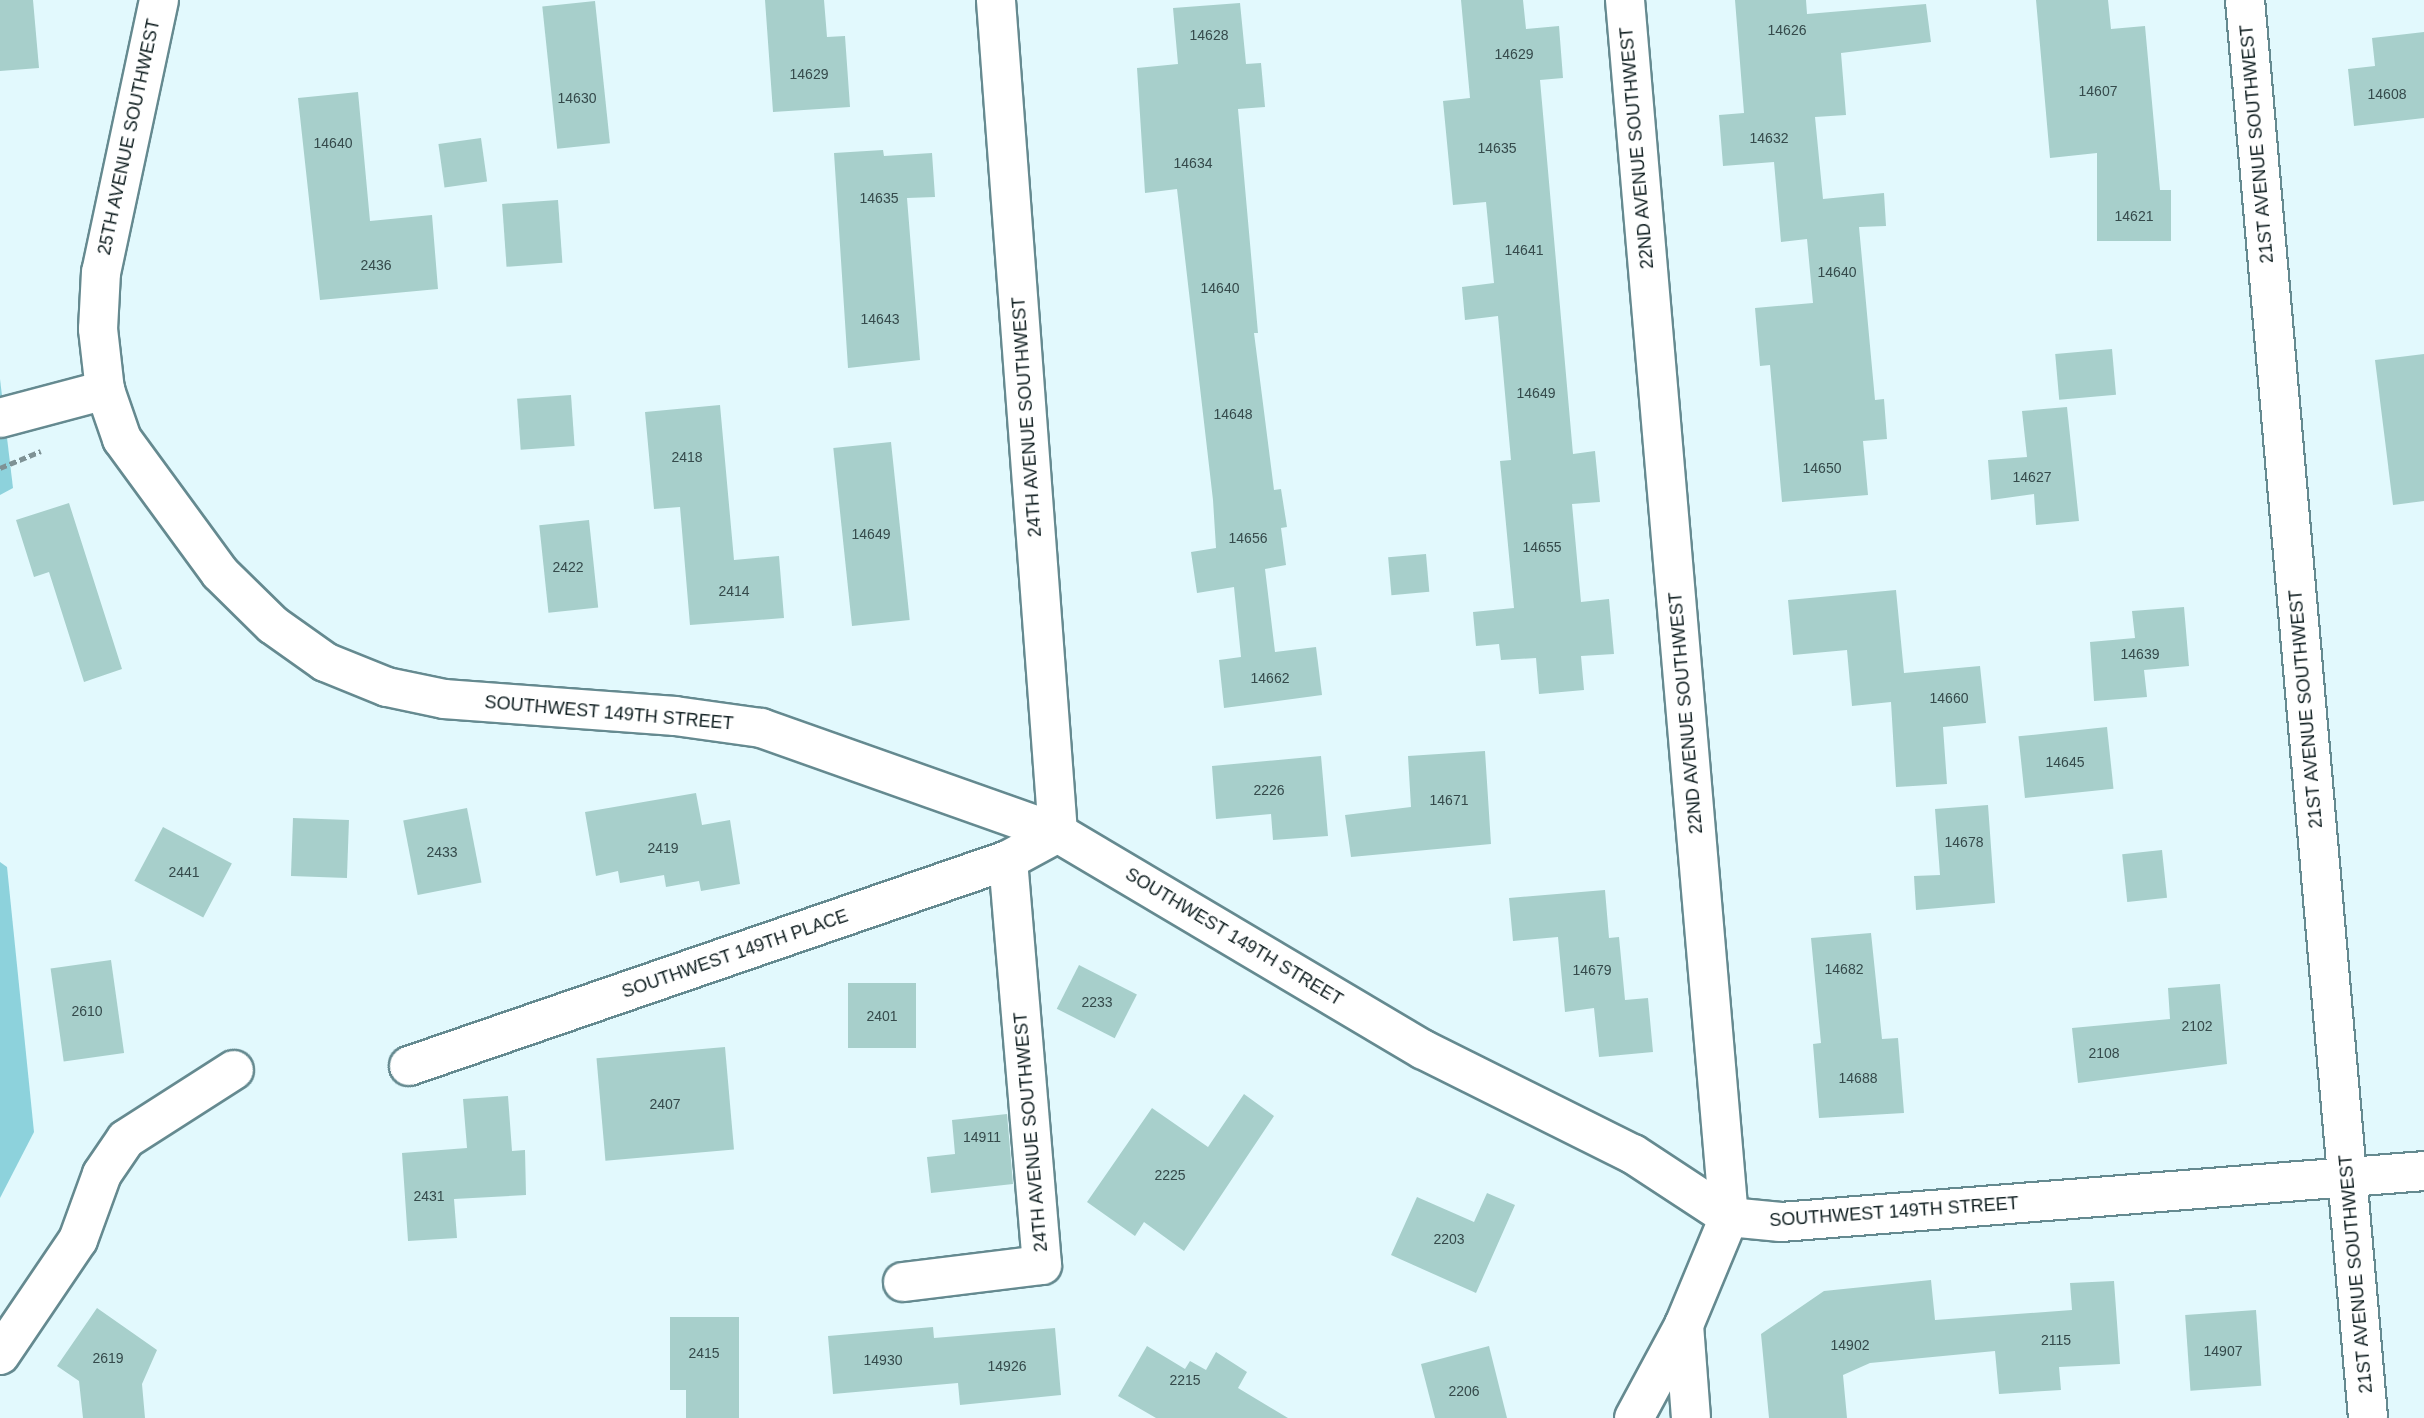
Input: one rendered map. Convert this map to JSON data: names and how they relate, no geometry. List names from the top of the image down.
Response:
{
  "streets": {
    "street": [
      "25TH AVENUE SOUTHWEST",
      "21ST AVENUE SOUTHWEST",
      "22ND AVENUE SOUTHWEST",
      "24TH AVENUE SOUTHWEST",
      "SOUTHWEST 149TH STREET",
      "SOUTHWEST 149TH PLACE"
    ]
  },
  "crossings": [
    ["25TH AVENUE SOUTHWEST", "SOUTHWEST 149TH STREET"],
    ["21ST AVENUE SOUTHWEST", "SOUTHWEST 149TH STREET"],
    ["22ND AVENUE SOUTHWEST", "SOUTHWEST 149TH STREET"],
    ["24TH AVENUE SOUTHWEST", "SOUTHWEST 149TH STREET"],
    ["24TH AVENUE SOUTHWEST", "SOUTHWEST 149TH PLACE"],
    ["SOUTHWEST 149TH STREET", "SOUTHWEST 149TH PLACE"]
  ],
  "house_numbers": [
    "14626",
    "14628",
    "14629",
    "14629",
    "14607",
    "14608",
    "14630",
    "14632",
    "14640",
    "14635",
    "14634",
    "14635",
    "14621",
    "14641",
    "2436",
    "14640",
    "14640",
    "14643",
    "14649",
    "14648",
    "2418",
    "14650",
    "14627",
    "14649",
    "14656",
    "14655",
    "2422",
    "2414",
    "14639",
    "14662",
    "14660",
    "14645",
    "2226",
    "14671",
    "14678",
    "2419",
    "2433",
    "2441",
    "14682",
    "14679",
    "2233",
    "2610",
    "2401",
    "2102",
    "2108",
    "14688",
    "2407",
    "14911",
    "2225",
    "2431",
    "2203",
    "2115",
    "14902",
    "14907",
    "2415",
    "2619",
    "14930",
    "14926",
    "2215",
    "2206"
  ]
}
